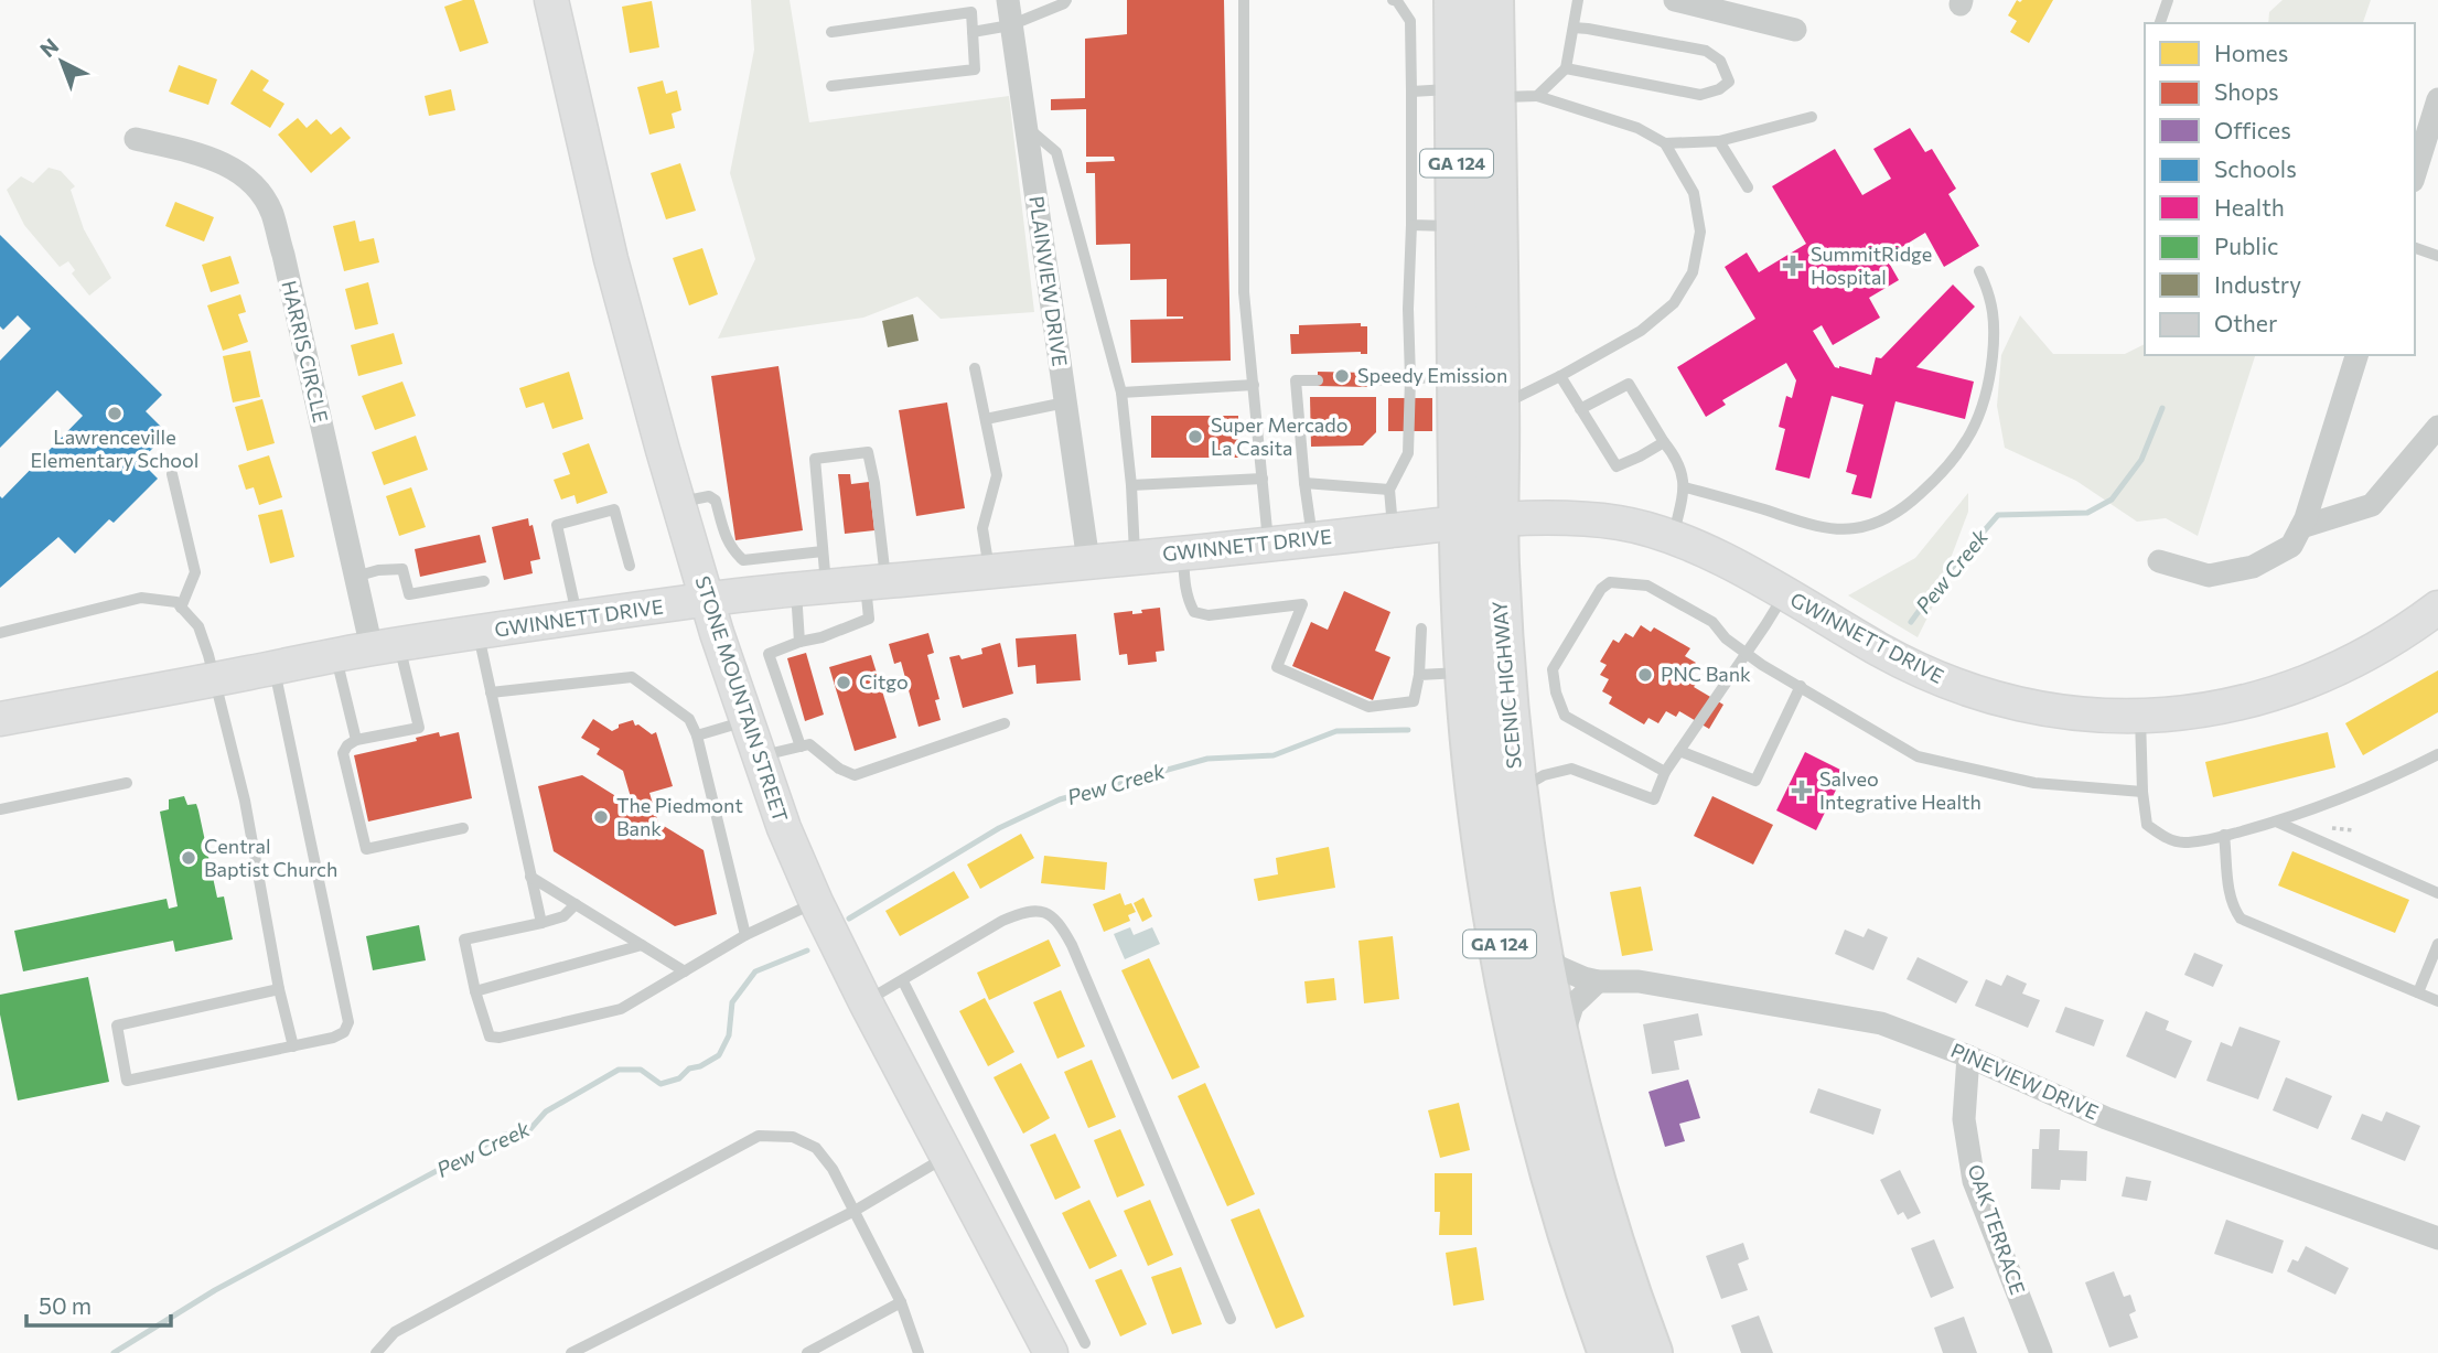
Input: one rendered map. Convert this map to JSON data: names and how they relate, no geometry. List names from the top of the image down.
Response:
{
  "streets": {
    "highway": ["GA 124", "SCENIC HIGHWAY"],
    "street": [
      "PLAINVIEW DRIVE",
      "HARRIS CIRCLE",
      "GWINNETT DRIVE",
      "STONE MOUNTAIN STREET",
      "PINEVIEW DRIVE",
      "OAK TERRACE"
    ]
  },
  "crossings": [
    ["PLAINVIEW DRIVE", "GWINNETT DRIVE"],
    ["HARRIS CIRCLE", "GWINNETT DRIVE"],
    ["GWINNETT DRIVE", "SCENIC HIGHWAY"],
    ["GWINNETT DRIVE", "STONE MOUNTAIN STREET"],
    ["SCENIC HIGHWAY", "PINEVIEW DRIVE"],
    ["PINEVIEW DRIVE", "OAK TERRACE"]
  ],
  "water": ["Pew Creek"],
  "places": {
    "health": ["SummitRidge Hospital", "Salveo Integrative Health"],
    "other": [
      "Speedy Emission",
      "Lawrenceville Elementary School",
      "Super Mercado La Casita",
      "PNC Bank",
      "Citgo",
      "The Piedmont Bank",
      "Central Baptist Church"
    ]
  },
  "legend": [
    "Homes",
    "Shops",
    "Offices",
    "Schools",
    "Health",
    "Public",
    "Industry",
    "Other"
  ],
  "scale_bar": "50 m",
  "north": "top left"
}
